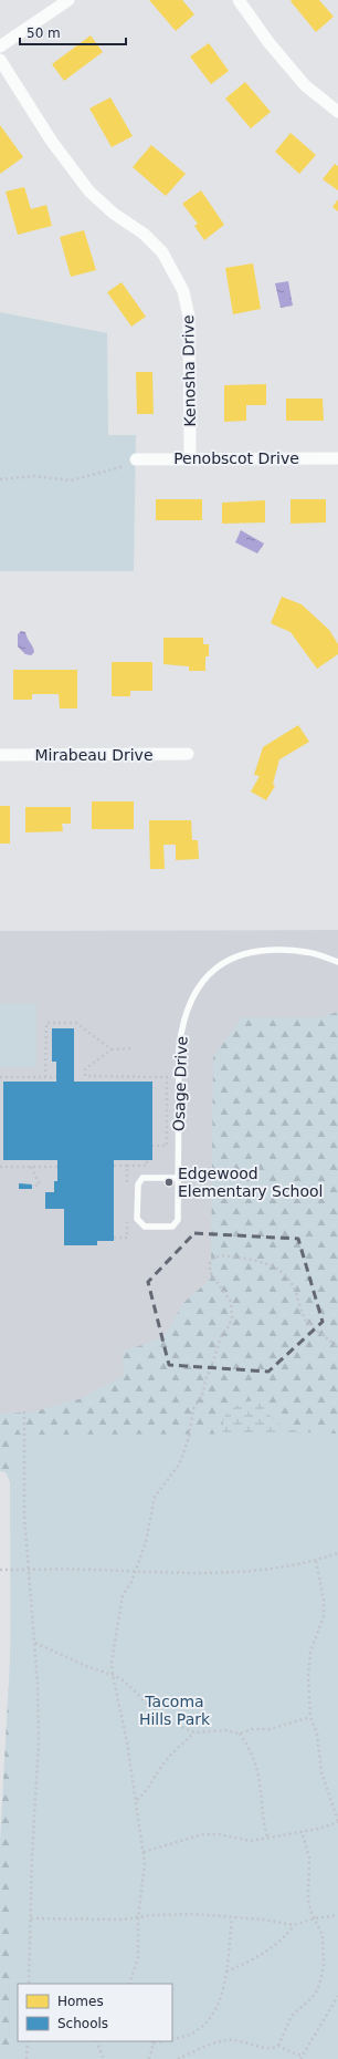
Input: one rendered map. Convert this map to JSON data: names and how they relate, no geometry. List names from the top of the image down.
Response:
{
  "streets": {
    "street": ["Kenosha Drive", "Penobscot Drive", "Mirabeau Drive"],
    "lane": ["Osage Drive"]
  },
  "crossings": [
    ["Kenosha Drive", "Penobscot Drive"]
  ],
  "parks": ["Tacoma Hills Park"],
  "places": ["Edgewood Elementary School"],
  "legend": ["Homes", "Schools"],
  "scale_bar": "50 m"
}
